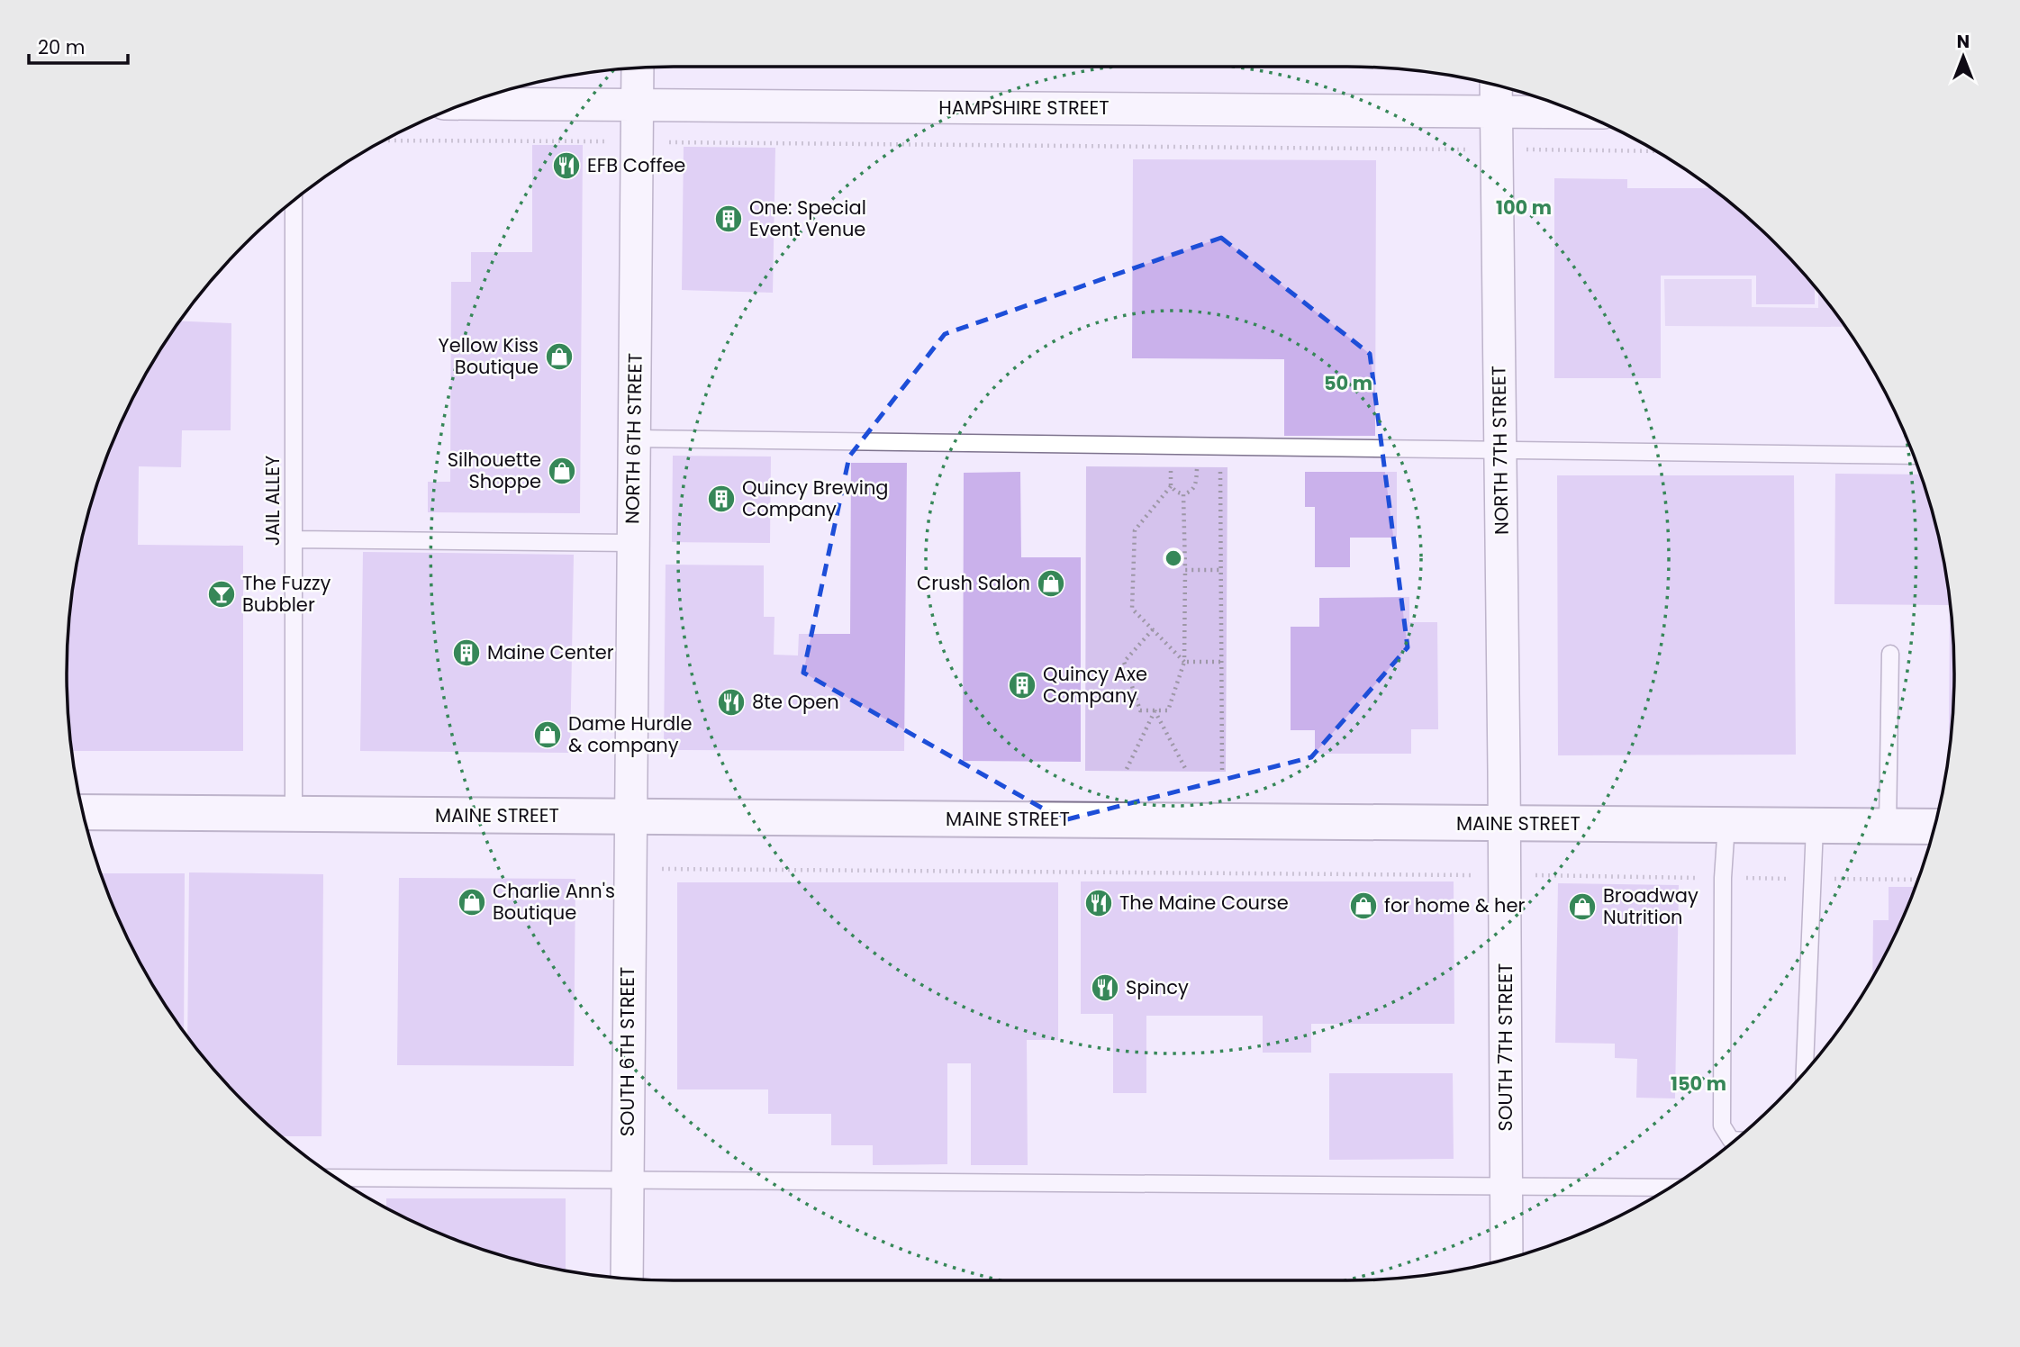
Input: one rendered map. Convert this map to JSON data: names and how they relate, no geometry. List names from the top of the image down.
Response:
{
  "streets": {
    "street": [
      "HAMPSHIRE STREET",
      "NORTH 6TH STREET",
      "NORTH 7TH STREET",
      "MAINE STREET",
      "SOUTH 7TH STREET",
      "SOUTH 6TH STREET"
    ],
    "lane": ["JAIL ALLEY"]
  },
  "crossings": [
    ["HAMPSHIRE STREET", "NORTH 6TH STREET"],
    ["HAMPSHIRE STREET", "NORTH 7TH STREET"],
    ["NORTH 6TH STREET", "MAINE STREET"],
    ["NORTH 6TH STREET", "SOUTH 6TH STREET"],
    ["NORTH 7TH STREET", "MAINE STREET"],
    ["NORTH 7TH STREET", "SOUTH 7TH STREET"],
    ["JAIL ALLEY", "MAINE STREET"],
    ["MAINE STREET", "SOUTH 7TH STREET"],
    ["MAINE STREET", "SOUTH 6TH STREET"]
  ],
  "places": {
    "restaurant": [
      "EFB Coffee",
      "8te Open",
      "The Maine Course",
      "Spincy"
    ],
    "building": [
      "One: Special Event Venue",
      "Quincy Brewing Company",
      "Maine Center",
      "Quincy Axe Company"
    ],
    "shop": [
      "Yellow Kiss Boutique",
      "Silhouette Shoppe",
      "Crush Salon",
      "Dame Hurdle & company",
      "Charlie Ann's Boutique",
      "for home & her",
      "Broadway Nutrition"
    ],
    "bar": ["The Fuzzy Bubbler"]
  },
  "scale_bar": "20 m",
  "north": "top",
  "rings": ["100 m", "50 m", "150 m"]
}
